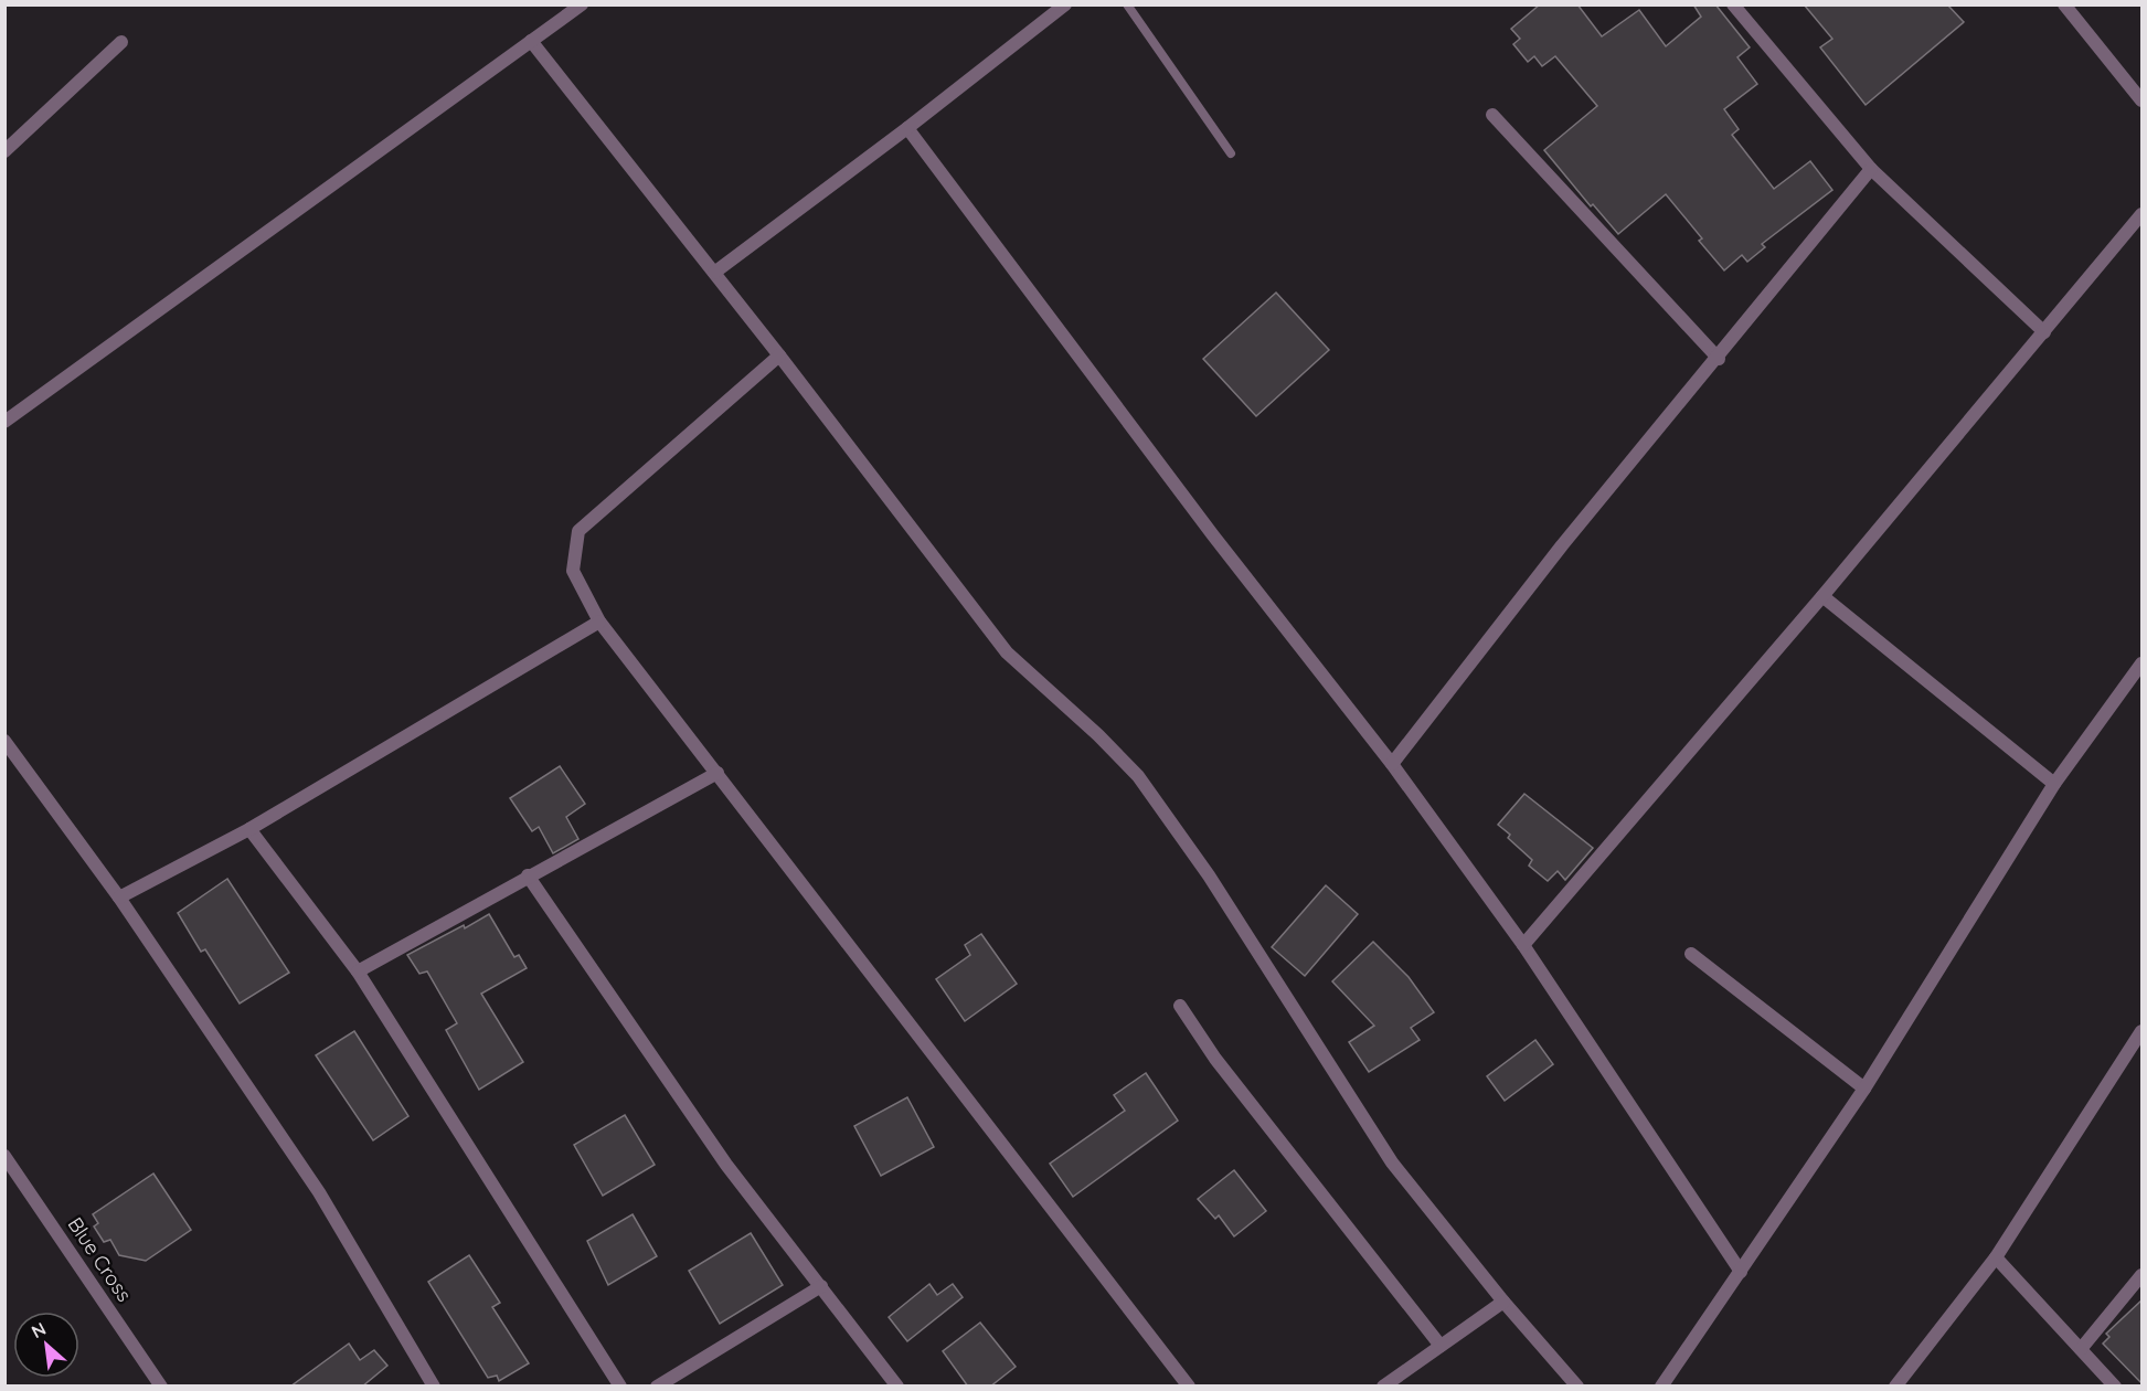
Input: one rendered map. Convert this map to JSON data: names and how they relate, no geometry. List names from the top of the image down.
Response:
{
  "streets": {
    "street": ["Blue Cross"]
  },
  "north": "top left"
}
